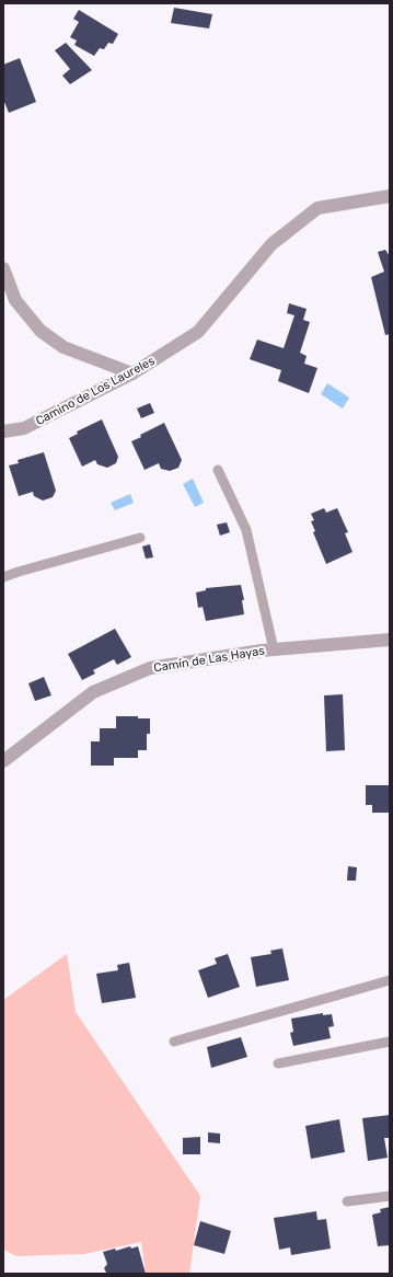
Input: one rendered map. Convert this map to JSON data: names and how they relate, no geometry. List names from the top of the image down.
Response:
{
  "streets": {
    "street": ["Camino de Los Laureles", "Camín de Las Hayas"]
  }
}
